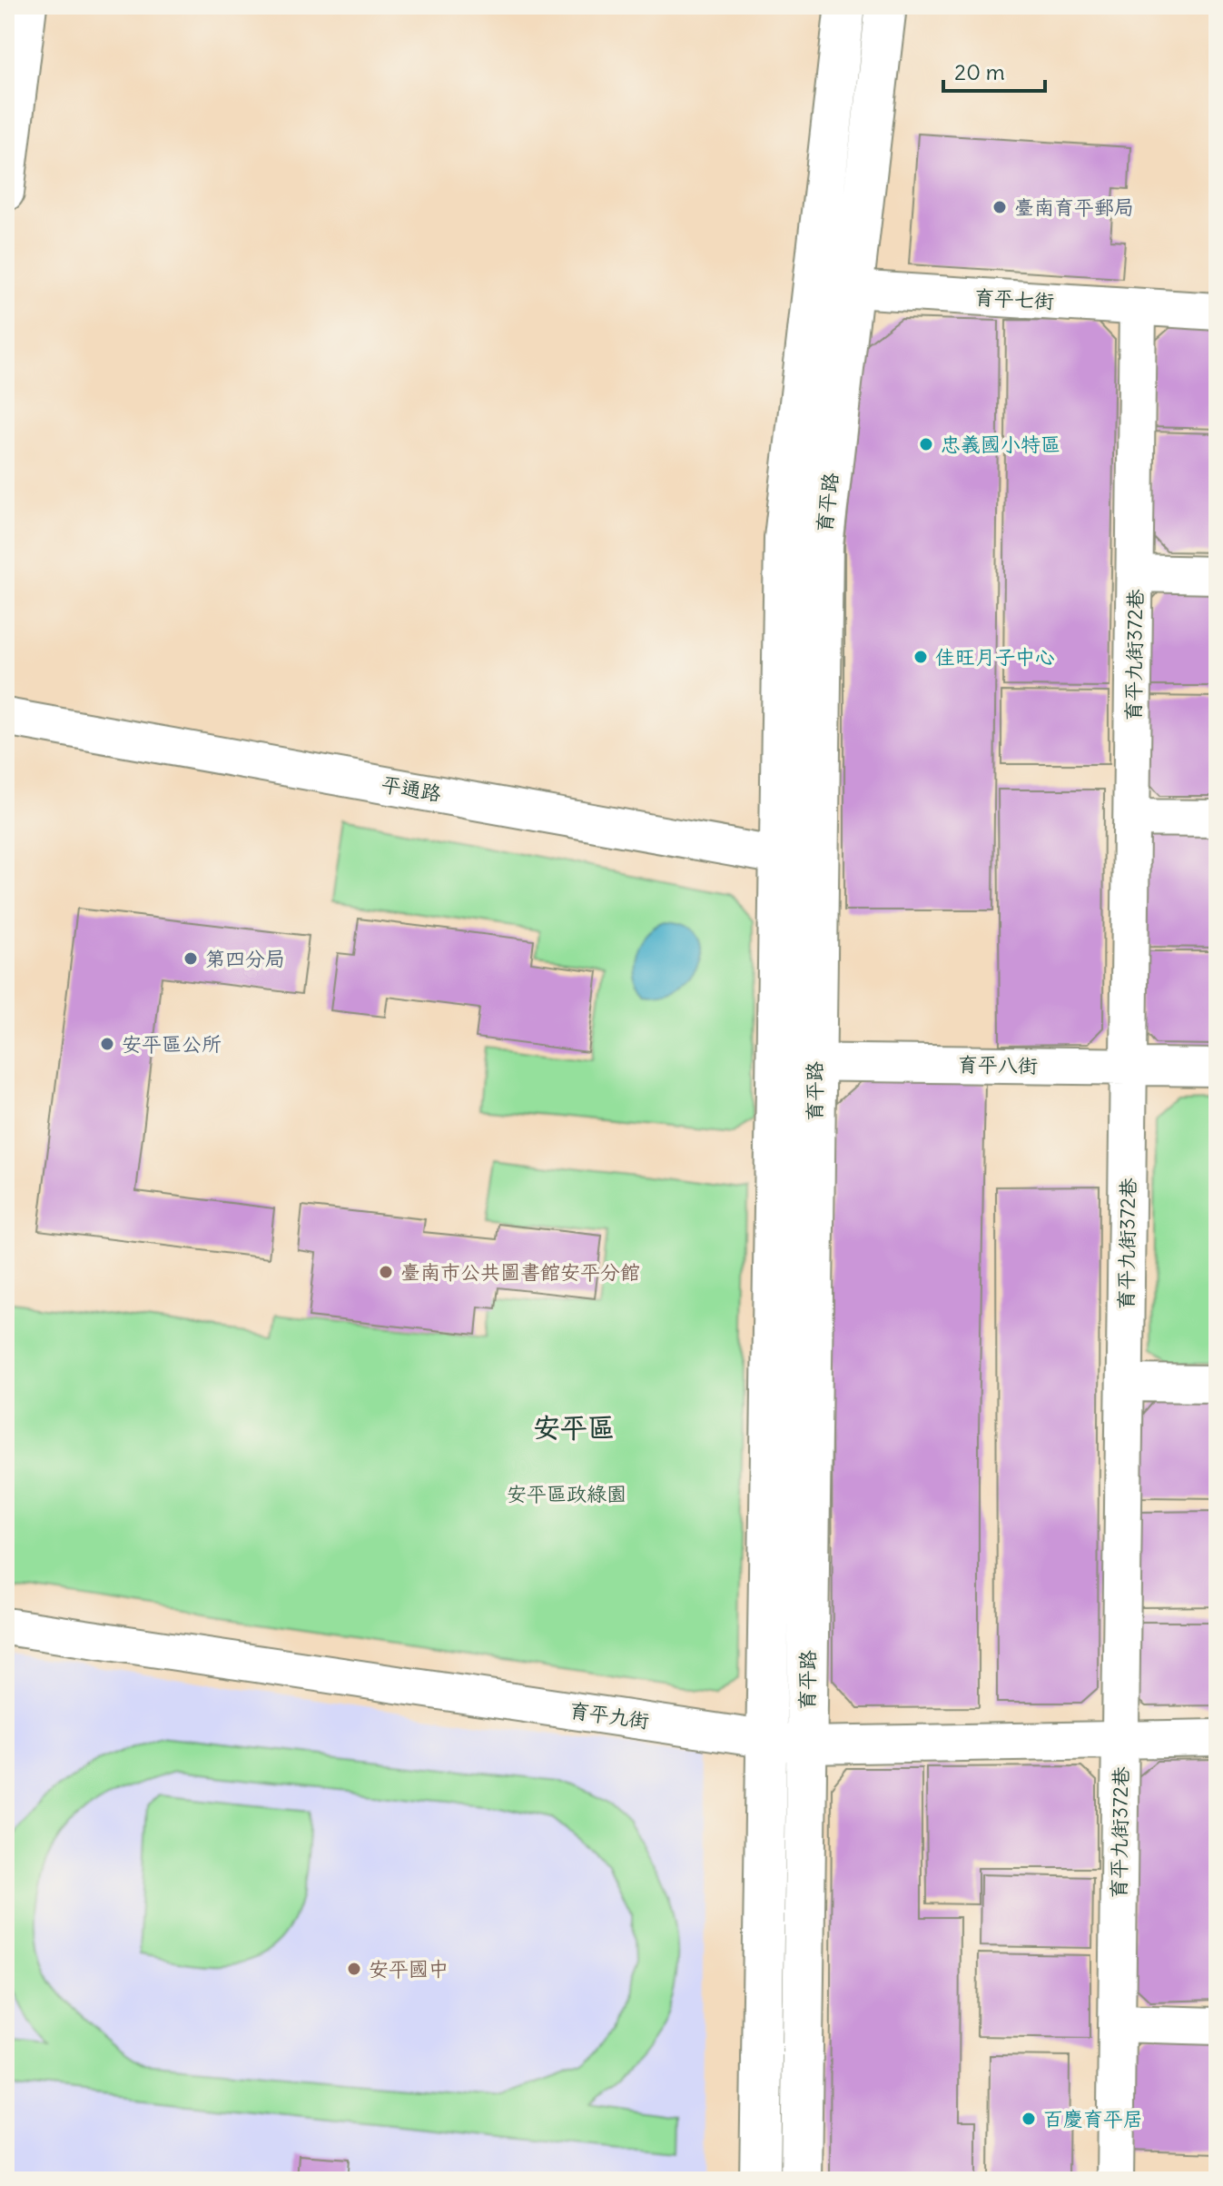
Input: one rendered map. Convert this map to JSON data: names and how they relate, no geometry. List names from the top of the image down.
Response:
{
  "streets": {
    "street": [
      "育平七街",
      "育平路",
      "育平九街372巷",
      "平通路",
      "育平八街",
      "育平九街"
    ]
  },
  "crossings": [
    ["育平七街", "育平路"],
    ["育平七街", "育平九街372巷"],
    ["育平路", "平通路"],
    ["育平路", "育平八街"],
    ["育平路", "育平九街"],
    ["育平九街372巷", "育平八街"],
    ["育平九街372巷", "育平九街"]
  ],
  "districts": ["安平區"],
  "parks": ["安平區政綠園"],
  "places": [
    "臺南育平郵局",
    "忠義國小特區",
    "佳旺月子中心",
    "第四分局",
    "安平區公所",
    "臺南市公共圖書館安平分館",
    "安平國中",
    "百慶育平居"
  ],
  "scale_bar": "20 m"
}
